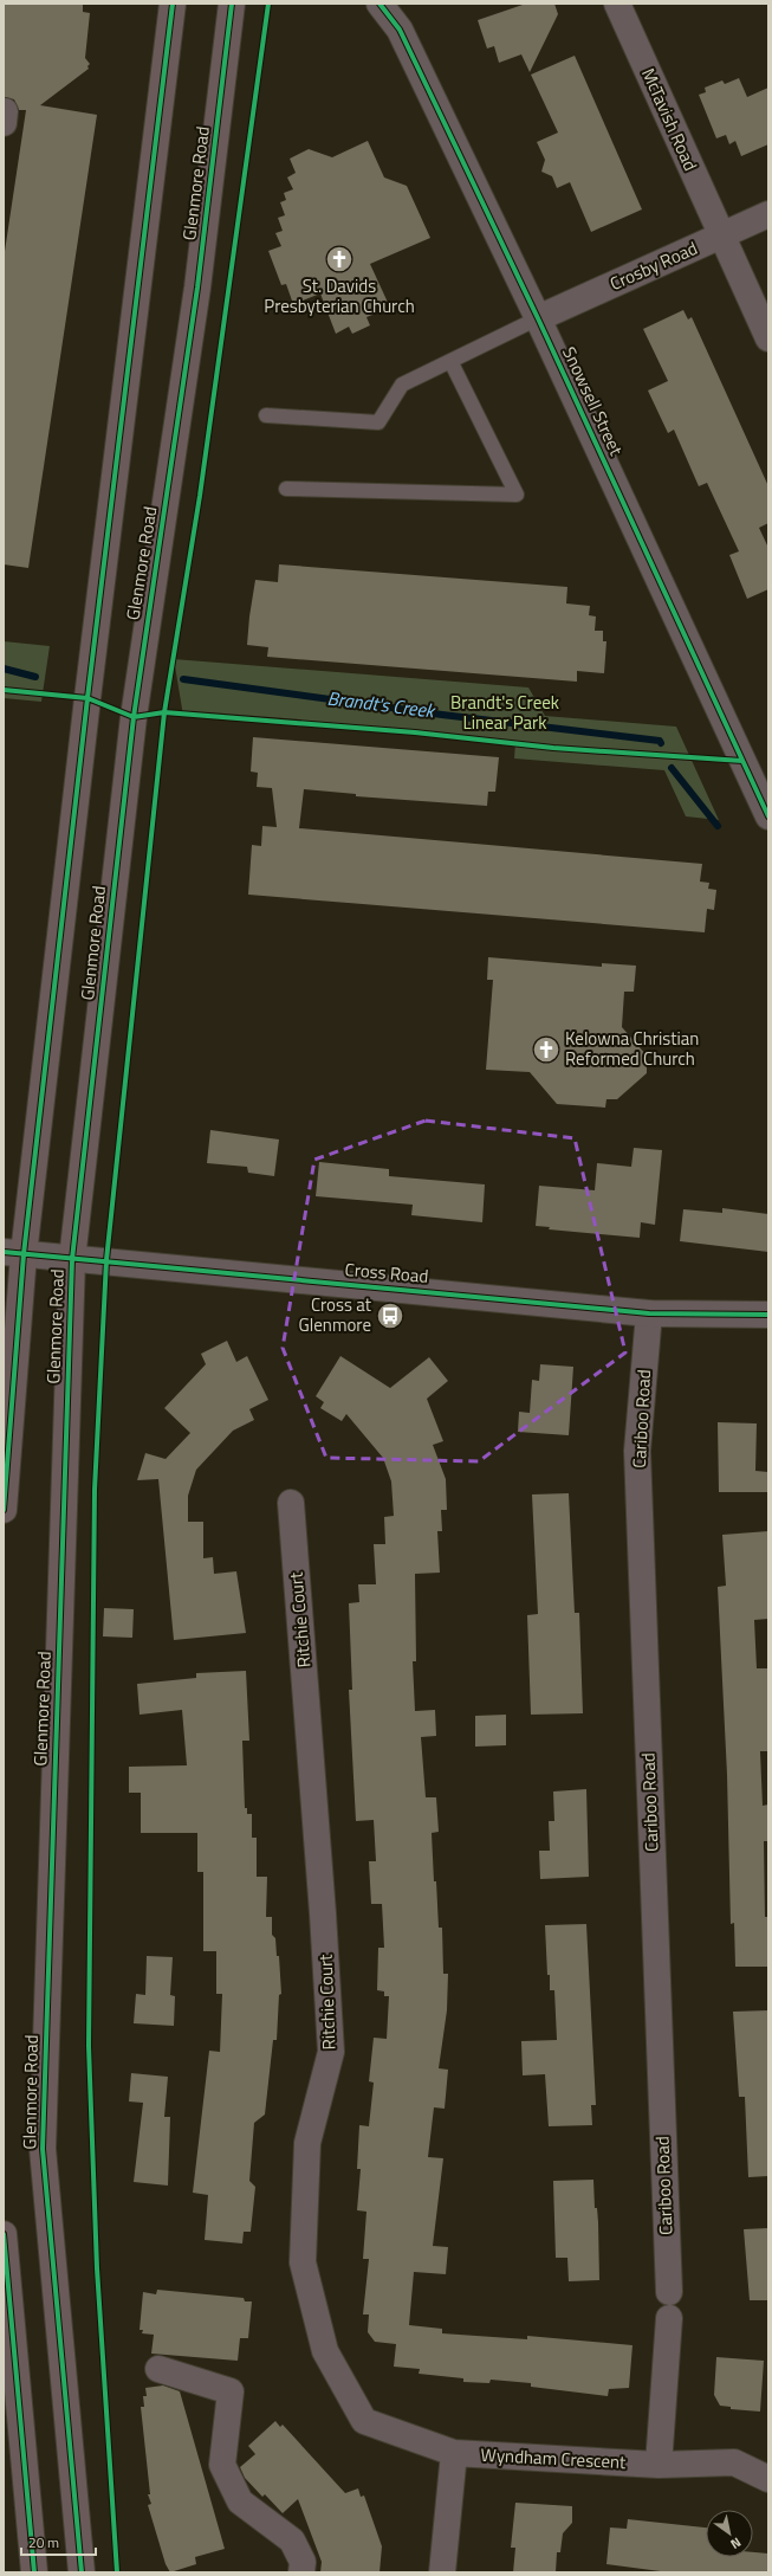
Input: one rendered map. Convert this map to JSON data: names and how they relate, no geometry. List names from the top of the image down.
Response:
{
  "streets": {
    "main road": ["Glenmore Road"],
    "street": [
      "McTavish Road",
      "Crosby Road",
      "Snowsell Street",
      "Cross Road",
      "Cariboo Road",
      "Ritchie Court",
      "Wyndham Crescent"
    ]
  },
  "crossings": [
    ["McTavish Road", "Crosby Road"],
    ["Glenmore Road", "Cross Road"],
    ["Crosby Road", "Snowsell Street"],
    ["Cross Road", "Cariboo Road"],
    ["Ritchie Court", "Wyndham Crescent"]
  ],
  "water": ["Brandt's Creek"],
  "parks": ["Brandt's Creek Linear Park"],
  "places": {
    "church": ["St. Davids Presbyterian Church", "Kelowna Christian Reformed Church"],
    "bus stop": ["Cross at Glenmore"]
  },
  "scale_bar": "20 m",
  "north": "bottom right"
}
